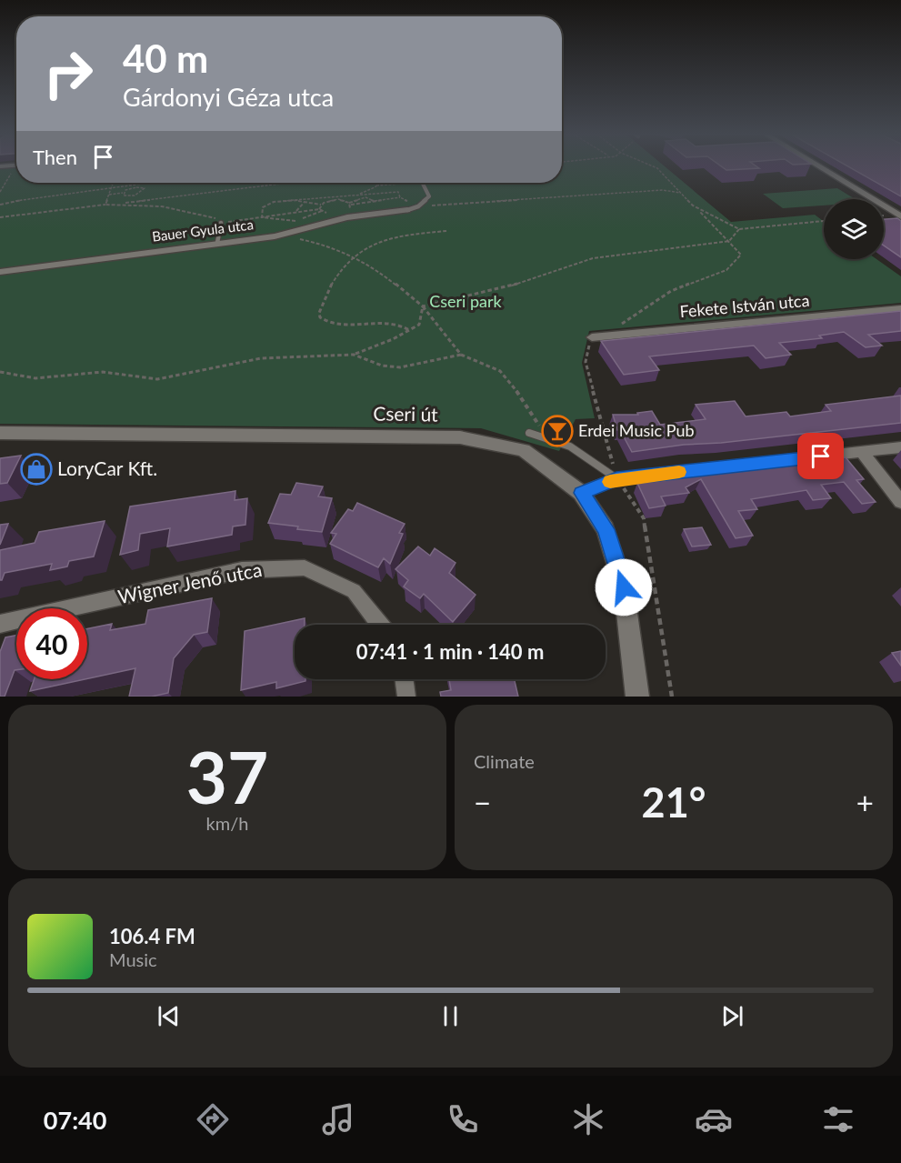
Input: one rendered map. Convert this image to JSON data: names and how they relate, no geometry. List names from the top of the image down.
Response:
{
  "streets": {
    "street": [
      "Bauer Gyula utca",
      "Fekete István utca",
      "Cseri út",
      "Wigner Jenő utca"
    ]
  },
  "parks": ["Cseri park"],
  "places": {
    "bar": ["Erdei Music Pub"],
    "shop": ["LoryCar Kft."]
  },
  "page": {
    "turn": ["40 m", "Gárdonyi Géza utca"],
    "then": "Then",
    "limit": "40",
    "trip": "07:41 · 1 min · 140 m",
    "tile": [
      ["37", "km/h"],
      "Climate"
    ],
    "heat": ["−", "21°", "+"],
    "song": ["106.4 FM", "Music"],
    "tabs": "07:40"
  }
}
